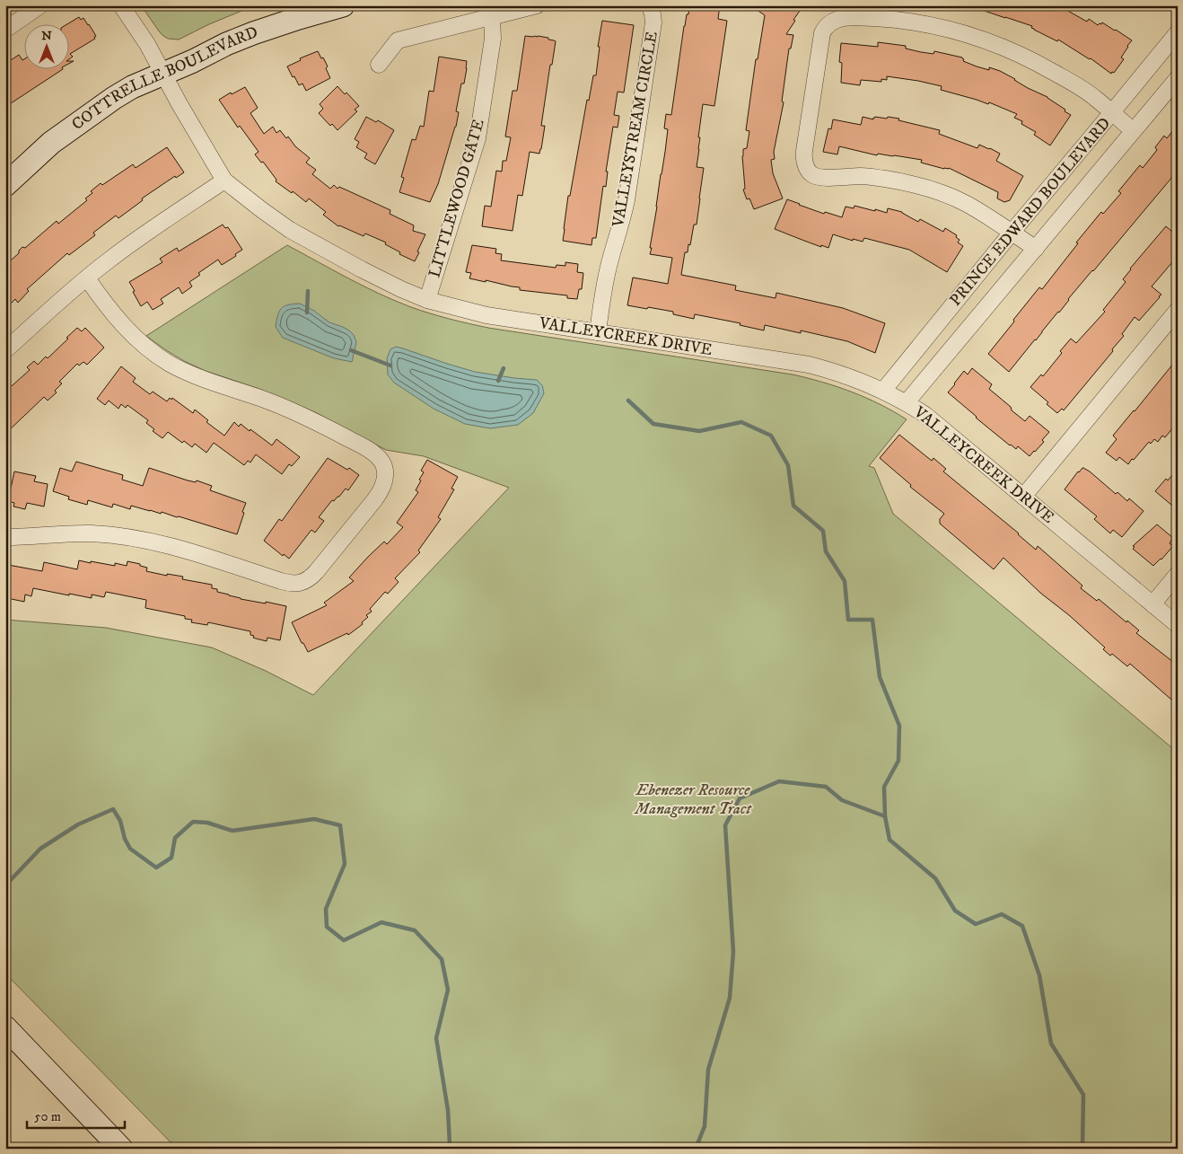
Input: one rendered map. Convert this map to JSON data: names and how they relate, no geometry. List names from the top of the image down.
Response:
{
  "streets": {
    "main road": ["COTTRELLE BOULEVARD"],
    "street": [
      "VALLEYSTREAM CIRCLE",
      "LITTLEWOOD GATE",
      "PRINCE EDWARD BOULEVARD",
      "VALLEYCREEK DRIVE"
    ]
  },
  "crossings": [
    ["COTTRELLE BOULEVARD", "VALLEYCREEK DRIVE"],
    ["VALLEYSTREAM CIRCLE", "VALLEYCREEK DRIVE"],
    ["LITTLEWOOD GATE", "VALLEYCREEK DRIVE"],
    ["PRINCE EDWARD BOULEVARD", "VALLEYCREEK DRIVE"]
  ],
  "parks": ["Ebenezer Resource Management Tract"],
  "scale_bar": "50 m",
  "north": "top"
}
